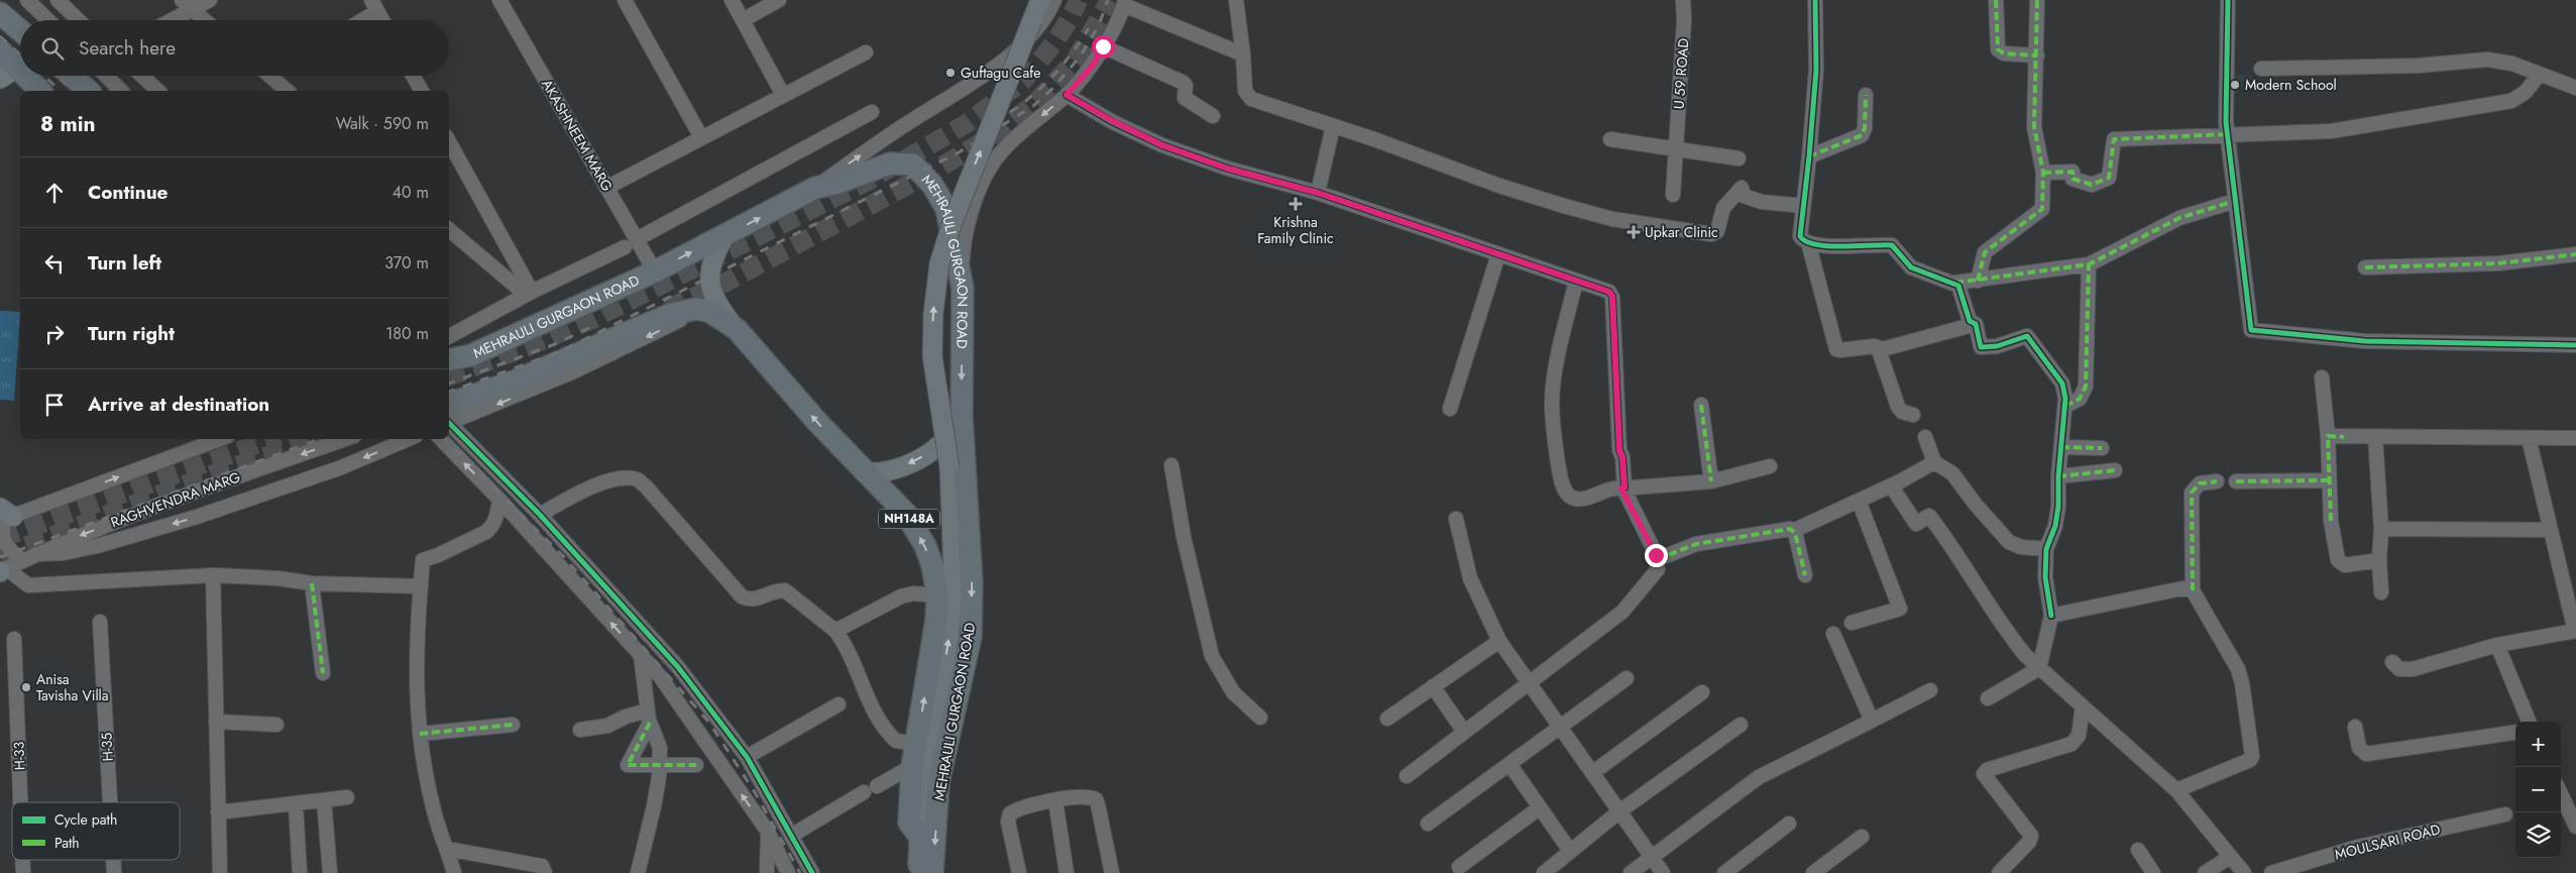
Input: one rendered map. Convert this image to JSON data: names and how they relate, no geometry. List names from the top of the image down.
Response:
{
  "streets": {
    "highway": ["MEHRAULI GURGAON ROAD", "NH148A"],
    "street": [
      "U 59 ROAD",
      "AKASHNEEM MARG",
      "RAGHVENDRA MARG",
      "H-35",
      "H-33",
      "MOULSARI ROAD"
    ]
  },
  "crossings": [
    ["AKASHNEEM MARG", "MEHRAULI GURGAON ROAD"]
  ],
  "places": {
    "other": ["Guftagu Cafe", "Modern School", "Anisa Tavisha Villa"],
    "health": ["Krishna Family Clinic", "Upkar Clinic"]
  },
  "legend": ["Cycle path", "Path"],
  "page": {
    "search": "Search here",
    "heading": ["8 min", "Walk · 590 m"],
    "list": [
      ["Continue", "40 m"],
      ["Turn left", "370 m"],
      ["Turn right", "180 m"],
      "Arrive at destination"
    ],
    "map_buttons": ["+", "−"]
  }
}
